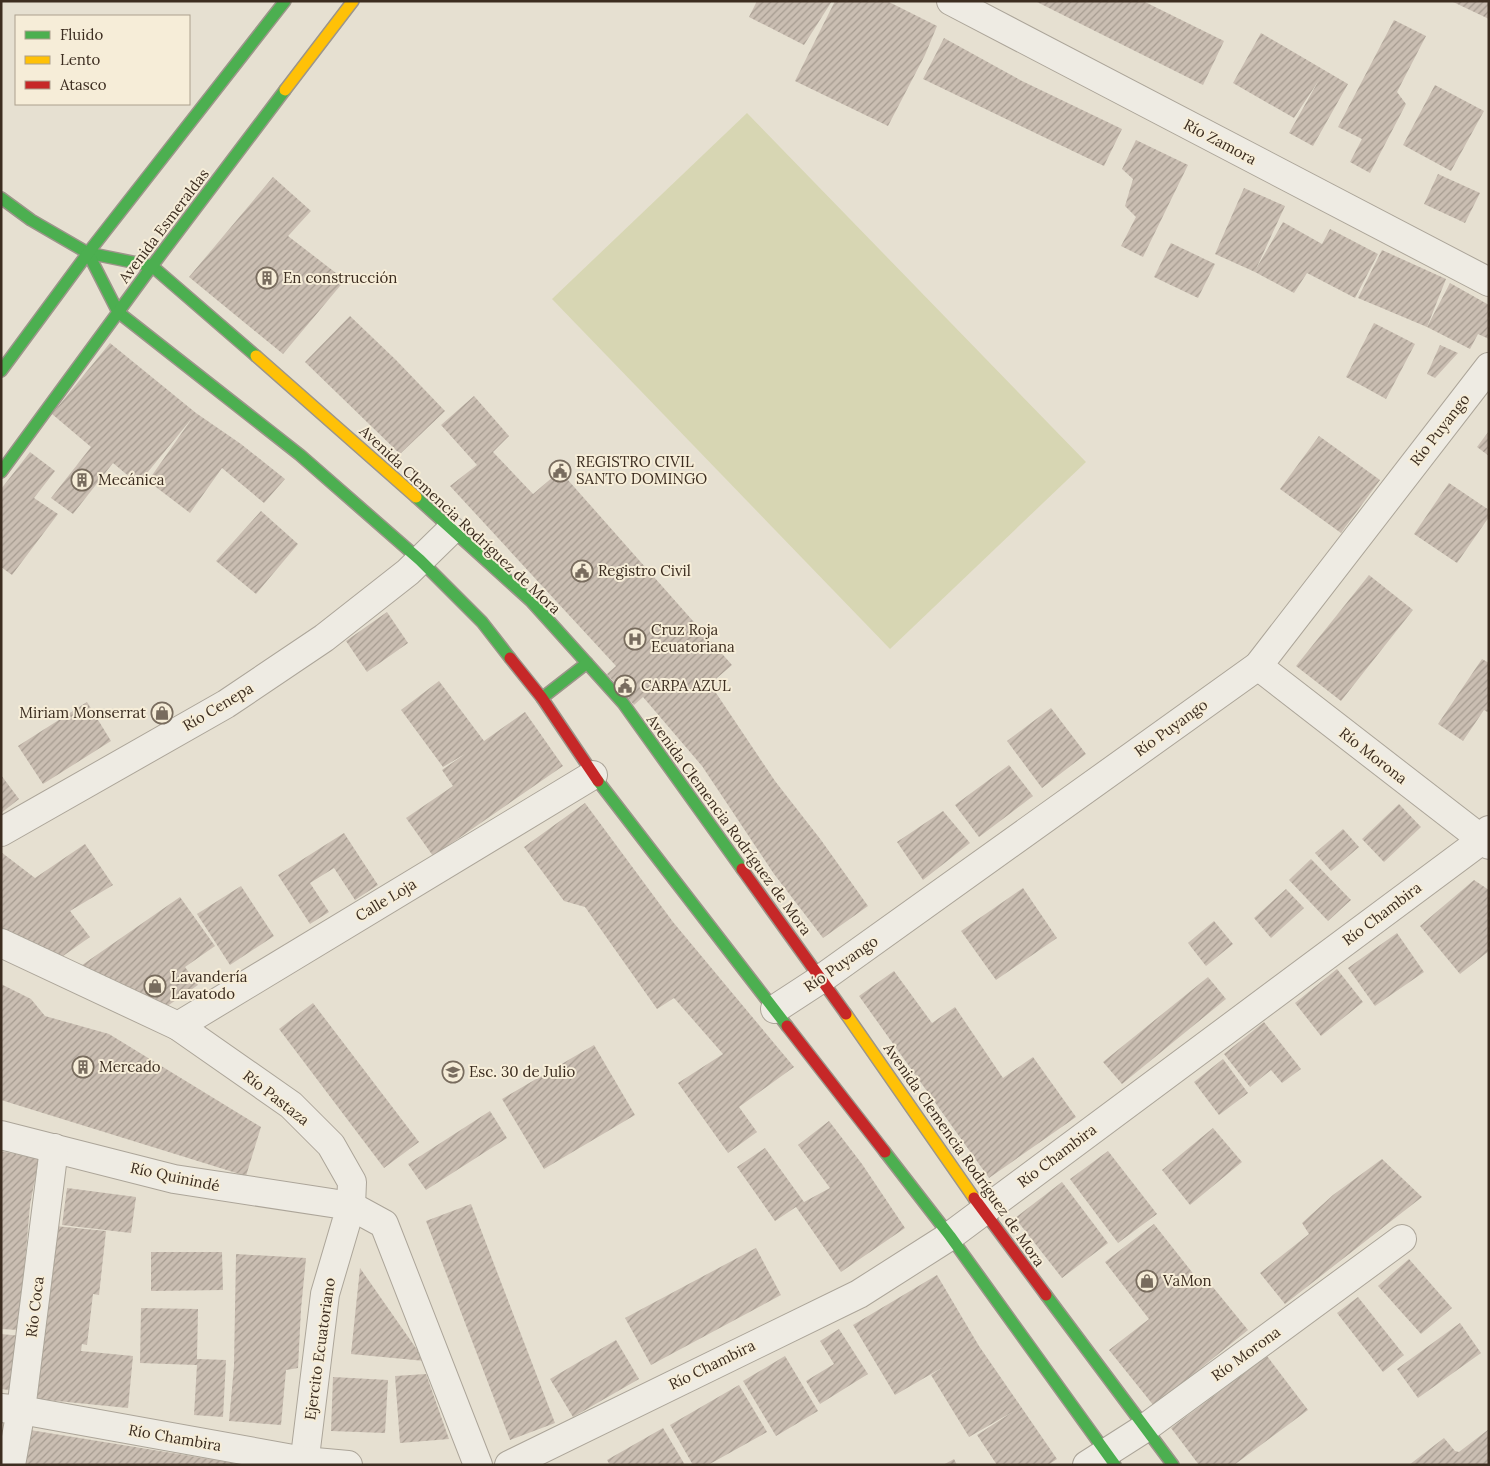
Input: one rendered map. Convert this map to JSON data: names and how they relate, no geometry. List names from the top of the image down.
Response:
{
  "streets": {
    "street": [
      "Río Zamora",
      "Avenida Esmeraldas",
      "Río Puyango",
      "Avenida Clemencia Rodríguez de Mora",
      "Río Cenepa",
      "Río Morona",
      "Calle Loja",
      "Río Chambira",
      "Río Pastaza",
      "Río Quinindé",
      "Río Coca",
      "Ejercito Ecuatoriano"
    ]
  },
  "crossings": [
    ["Avenida Esmeraldas", "Avenida Clemencia Rodríguez de Mora"],
    ["Río Puyango", "Avenida Clemencia Rodríguez de Mora"],
    ["Río Puyango", "Río Morona"],
    ["Avenida Clemencia Rodríguez de Mora", "Río Cenepa"],
    ["Avenida Clemencia Rodríguez de Mora", "Río Morona"],
    ["Avenida Clemencia Rodríguez de Mora", "Río Chambira"],
    ["Río Morona", "Río Chambira"],
    ["Calle Loja", "Río Pastaza"],
    ["Río Chambira", "Río Coca"],
    ["Río Chambira", "Ejercito Ecuatoriano"],
    ["Río Pastaza", "Río Quinindé"],
    ["Río Pastaza", "Ejercito Ecuatoriano"],
    ["Río Quinindé", "Río Coca"],
    ["Río Quinindé", "Ejercito Ecuatoriano"]
  ],
  "places": {
    "building": ["En construcción", "Mecánica", "Mercado"],
    "public building": ["REGISTRO CIVIL SANTO DOMINGO", "Registro Civil", "CARPA AZUL"],
    "hospital": ["Cruz Roja Ecuatoriana"],
    "shop": ["Miriam Monserrat", "Lavandería Lavatodo", "VaMon"],
    "school or university": ["Esc. 30 de Julio"]
  },
  "legend": ["Fluido", "Lento", "Atasco"]
}
